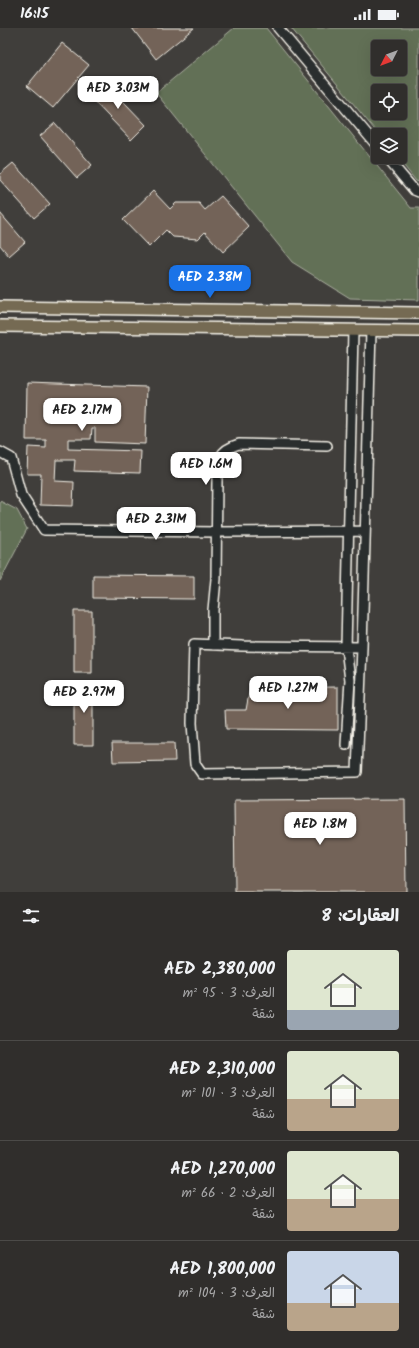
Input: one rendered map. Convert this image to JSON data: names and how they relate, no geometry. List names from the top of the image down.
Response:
{
  "north": "bottom left",
  "page": {
    "status": "16:15",
    "price": [
      "AED 3.03M",
      "AED 2.38M",
      "AED 2.17M",
      "AED 1.6M",
      "AED 2.31M",
      "AED 1.27M",
      "AED 2.97M",
      "AED 1.8M"
    ],
    "heading": "العقارات: 8",
    "list": [
      {
        "name": "AED 2,380,000",
        "note": "الغرف: 3 · 95 m² · شقة"
      },
      {
        "name": "AED 2,310,000",
        "note": "الغرف: 3 · 101 m² · شقة"
      },
      {
        "name": "AED 1,270,000",
        "note": "الغرف: 2 · 66 m² · شقة"
      },
      {
        "name": "AED 1,800,000",
        "note": "الغرف: 3 · 104 m² · شقة"
      }
    ]
  }
}
